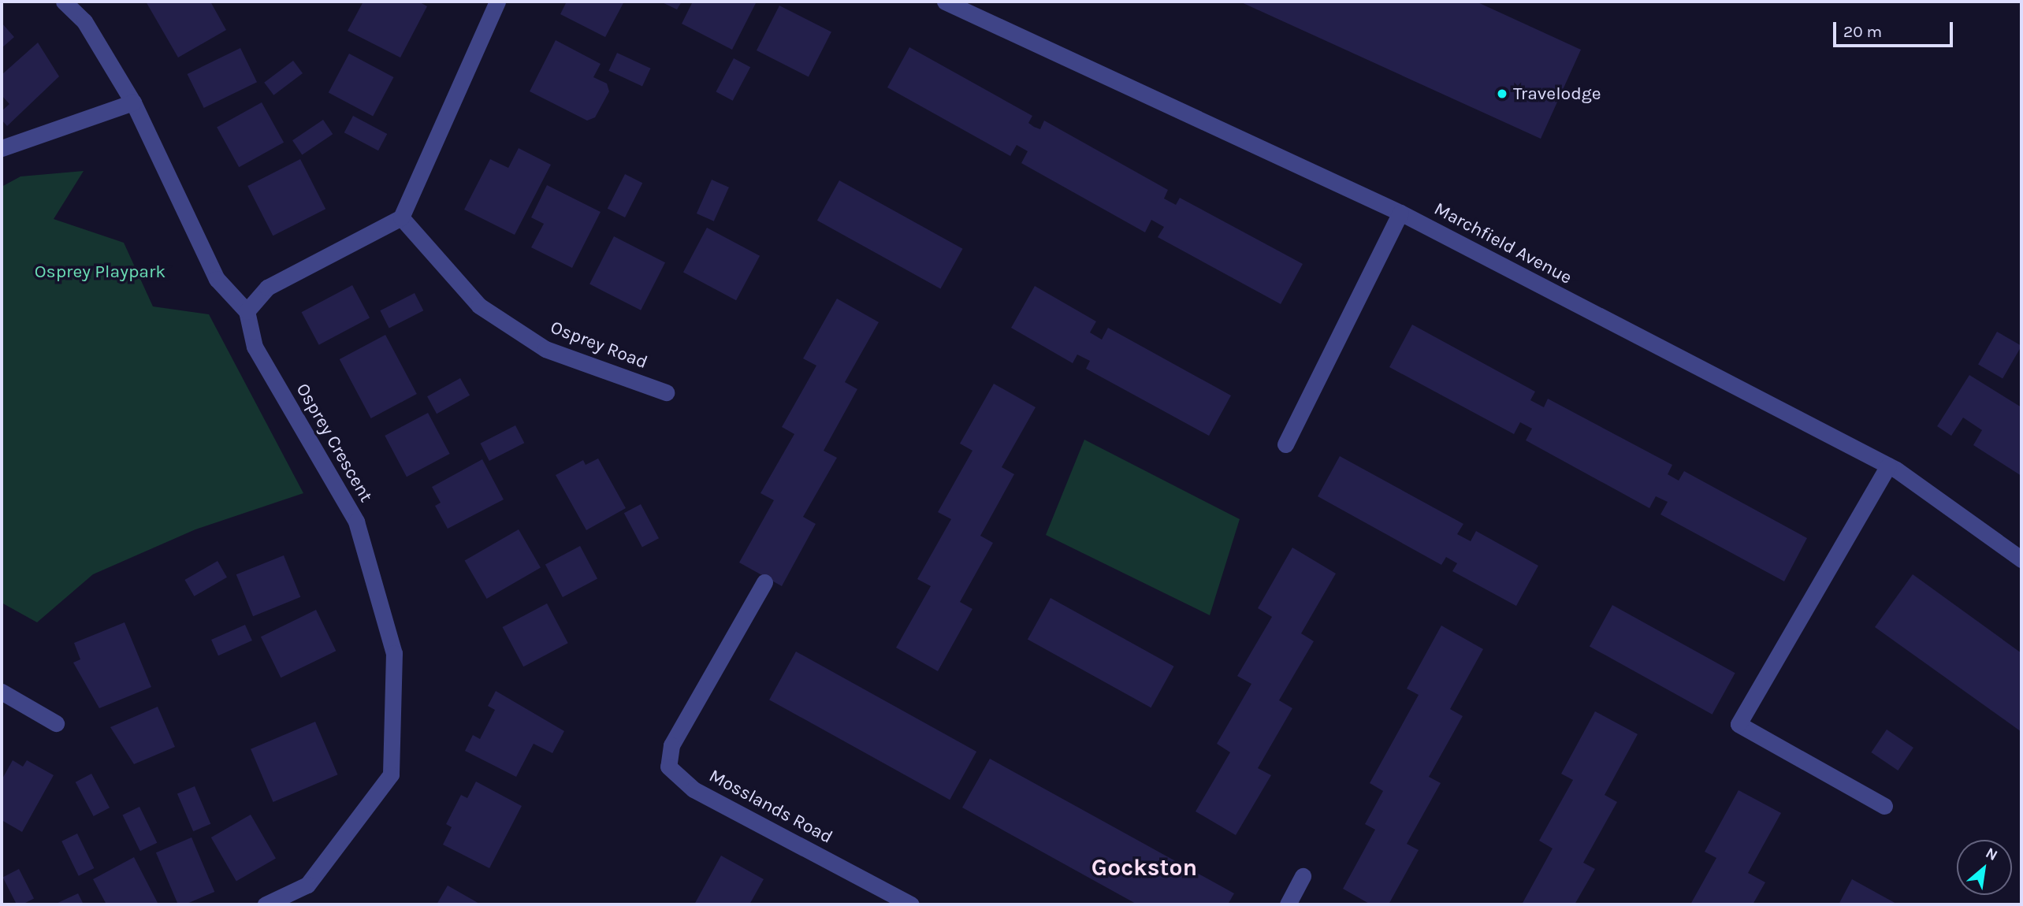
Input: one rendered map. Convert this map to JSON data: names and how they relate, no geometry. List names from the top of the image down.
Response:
{
  "streets": {
    "street": [
      "Marchfield Avenue",
      "Osprey Road",
      "Osprey Crescent",
      "Mosslands Road"
    ]
  },
  "districts": ["Gockston"],
  "parks": ["Osprey Playpark"],
  "places": ["Travelodge"],
  "scale_bar": "20 m",
  "north": "top right"
}
